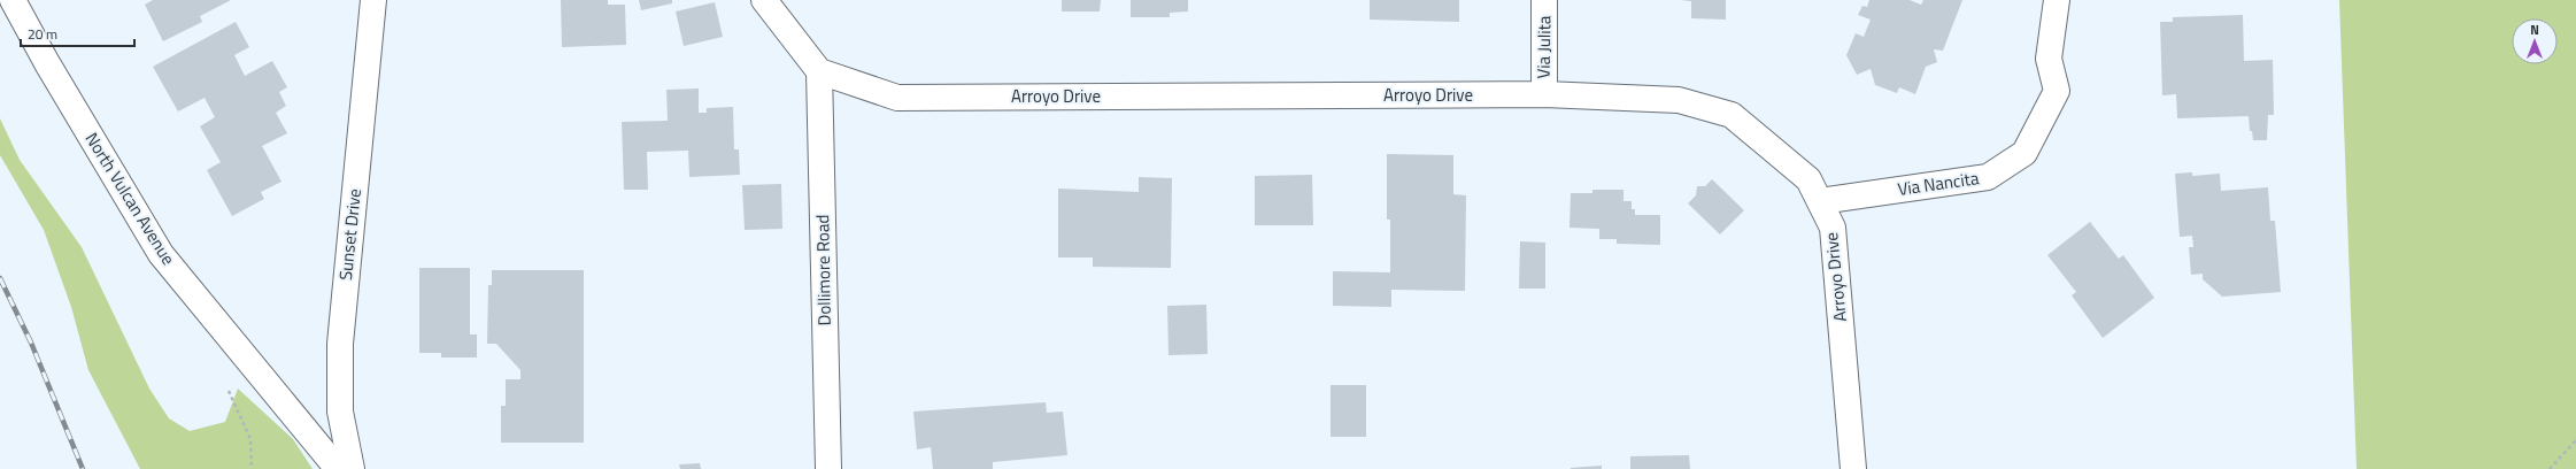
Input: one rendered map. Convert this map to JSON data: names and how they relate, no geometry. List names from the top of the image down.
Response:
{
  "streets": {
    "street": [
      "Via Julita",
      "Arroyo Drive",
      "Via Nancita",
      "North Vulcan Avenue",
      "Sunset Drive",
      "Dollimore Road"
    ]
  },
  "crossings": [
    ["Via Julita", "Arroyo Drive"],
    ["Arroyo Drive", "Via Nancita"],
    ["Arroyo Drive", "Dollimore Road"]
  ],
  "scale_bar": "20 m",
  "north": "top"
}
